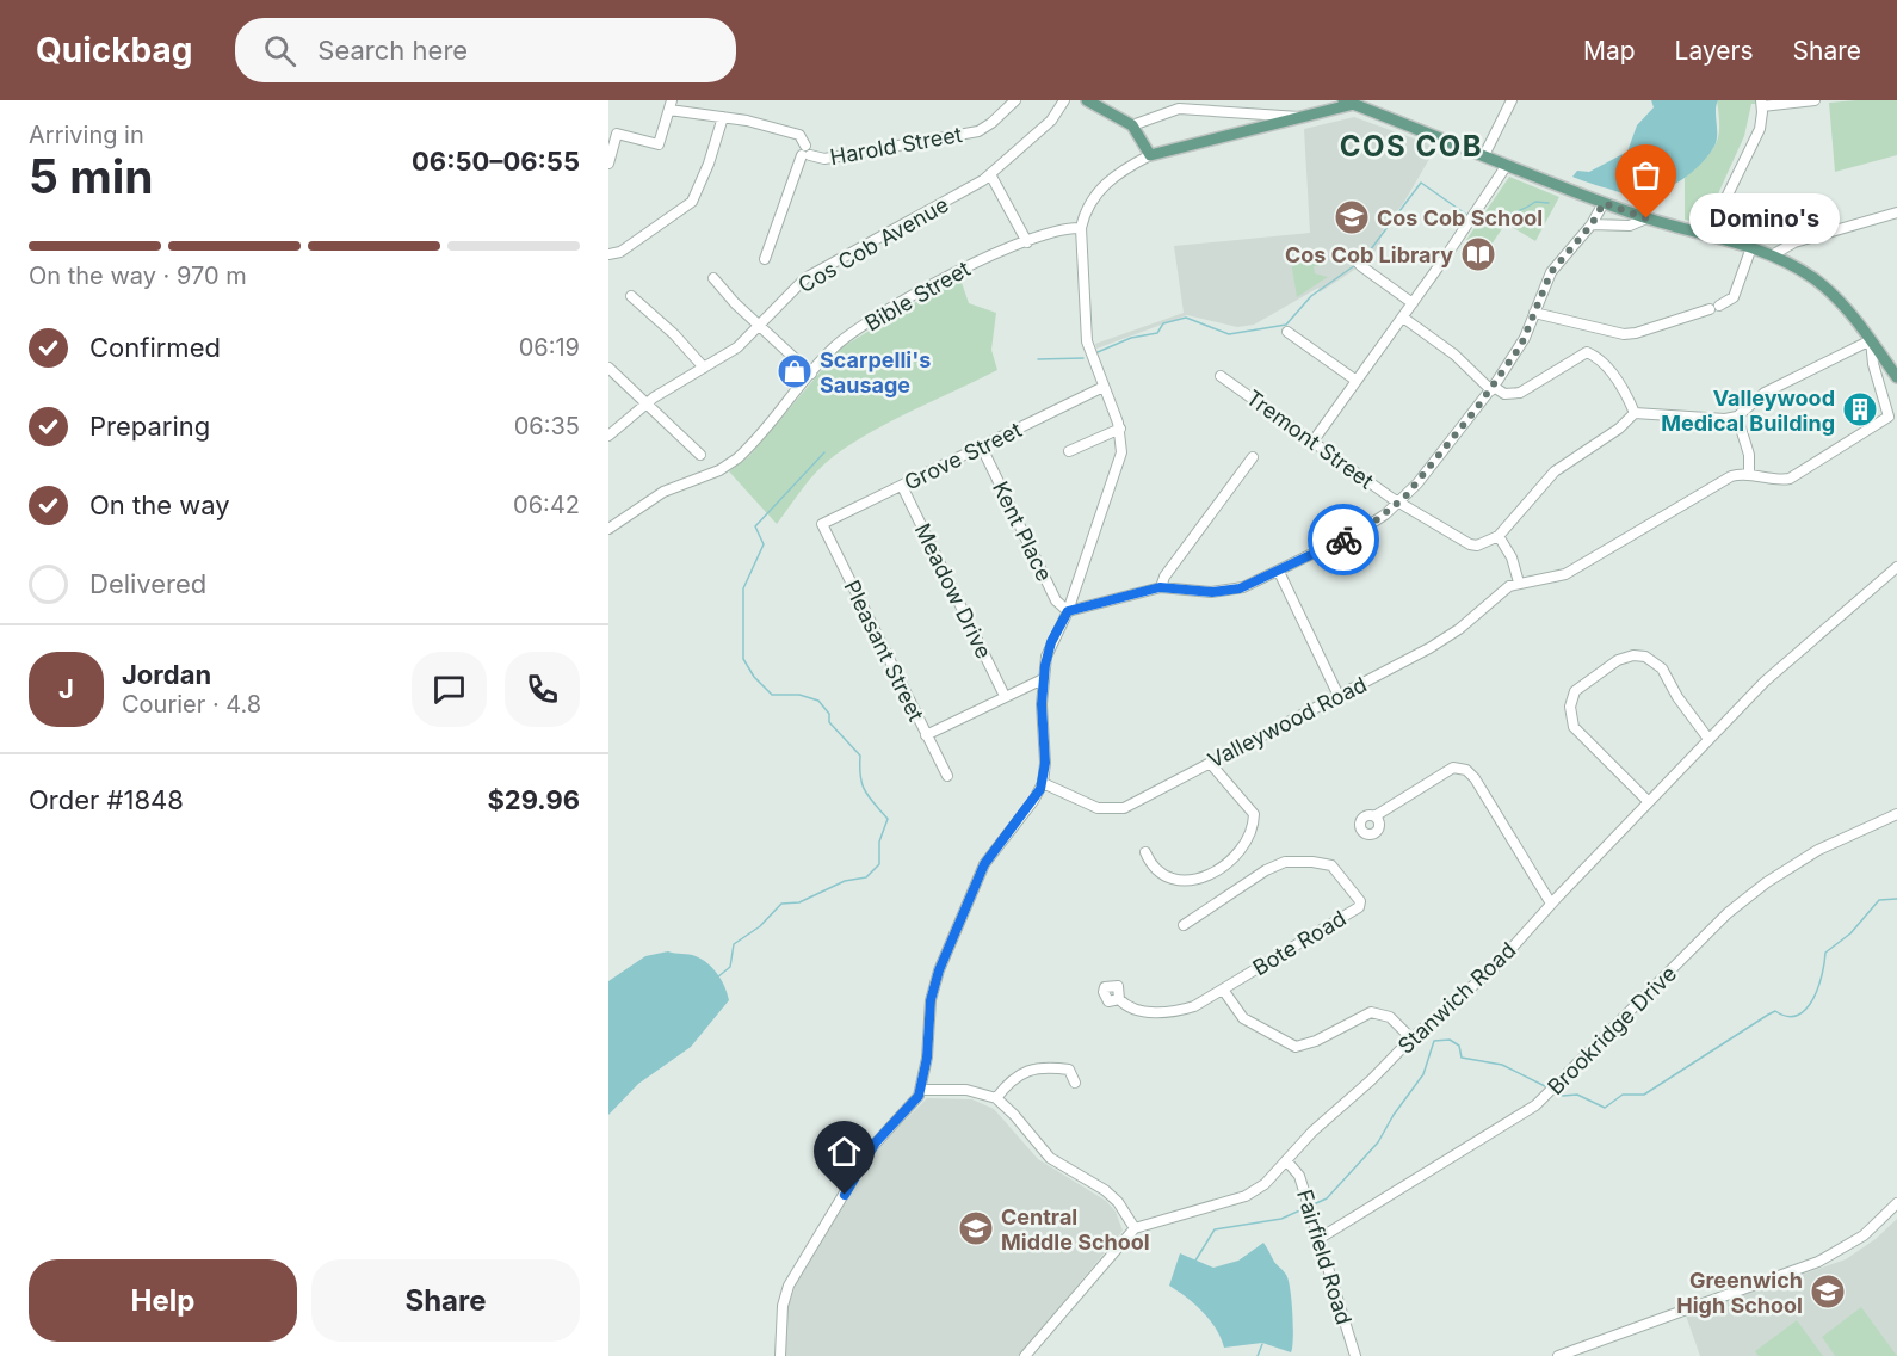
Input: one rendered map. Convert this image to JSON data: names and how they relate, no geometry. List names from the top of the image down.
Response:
{
  "streets": {
    "street": [
      "Harold Street",
      "Cos Cob Avenue",
      "Bible Street",
      "Tremont Street",
      "Grove Street",
      "Kent Place",
      "Meadow Drive",
      "Pleasant Street",
      "Valleywood Road",
      "Bote Road",
      "Stanwich Road",
      "Brookridge Drive",
      "Fairfield Road"
    ]
  },
  "crossings": [
    ["Grove Street", "Kent Place"],
    ["Grove Street", "Meadow Drive"],
    ["Grove Street", "Pleasant Street"],
    ["Stanwich Road", "Fairfield Road"],
    ["Brookridge Drive", "Fairfield Road"]
  ],
  "districts": ["COS COB"],
  "places": {
    "school or university": ["Cos Cob School", "Central Middle School", "Greenwich High School"],
    "other": ["Domino's"],
    "library": ["Cos Cob Library"],
    "shop": ["Scarpelli's Sausage"],
    "building": ["Valleywood Medical Building"]
  },
  "page": {
    "header": "Quickbag",
    "search": "Search here",
    "nav": ["Map", "Layers", "Share"],
    "heading": ["5 min", "Arriving in", "06:50–06:55"],
    "panel": [
      "Jordan",
      "Courier · 4.8",
      "Order #1848",
      "$29.96"
    ],
    "bubble": "Domino's",
    "bar": "On the way · 970 m",
    "list": [
      ["Confirmed", "06:19"],
      ["Preparing", "06:35"],
      ["On the way", "06:42"],
      "Delivered"
    ],
    "round": "J",
    "buttons": ["Help", "Share"]
  }
}
